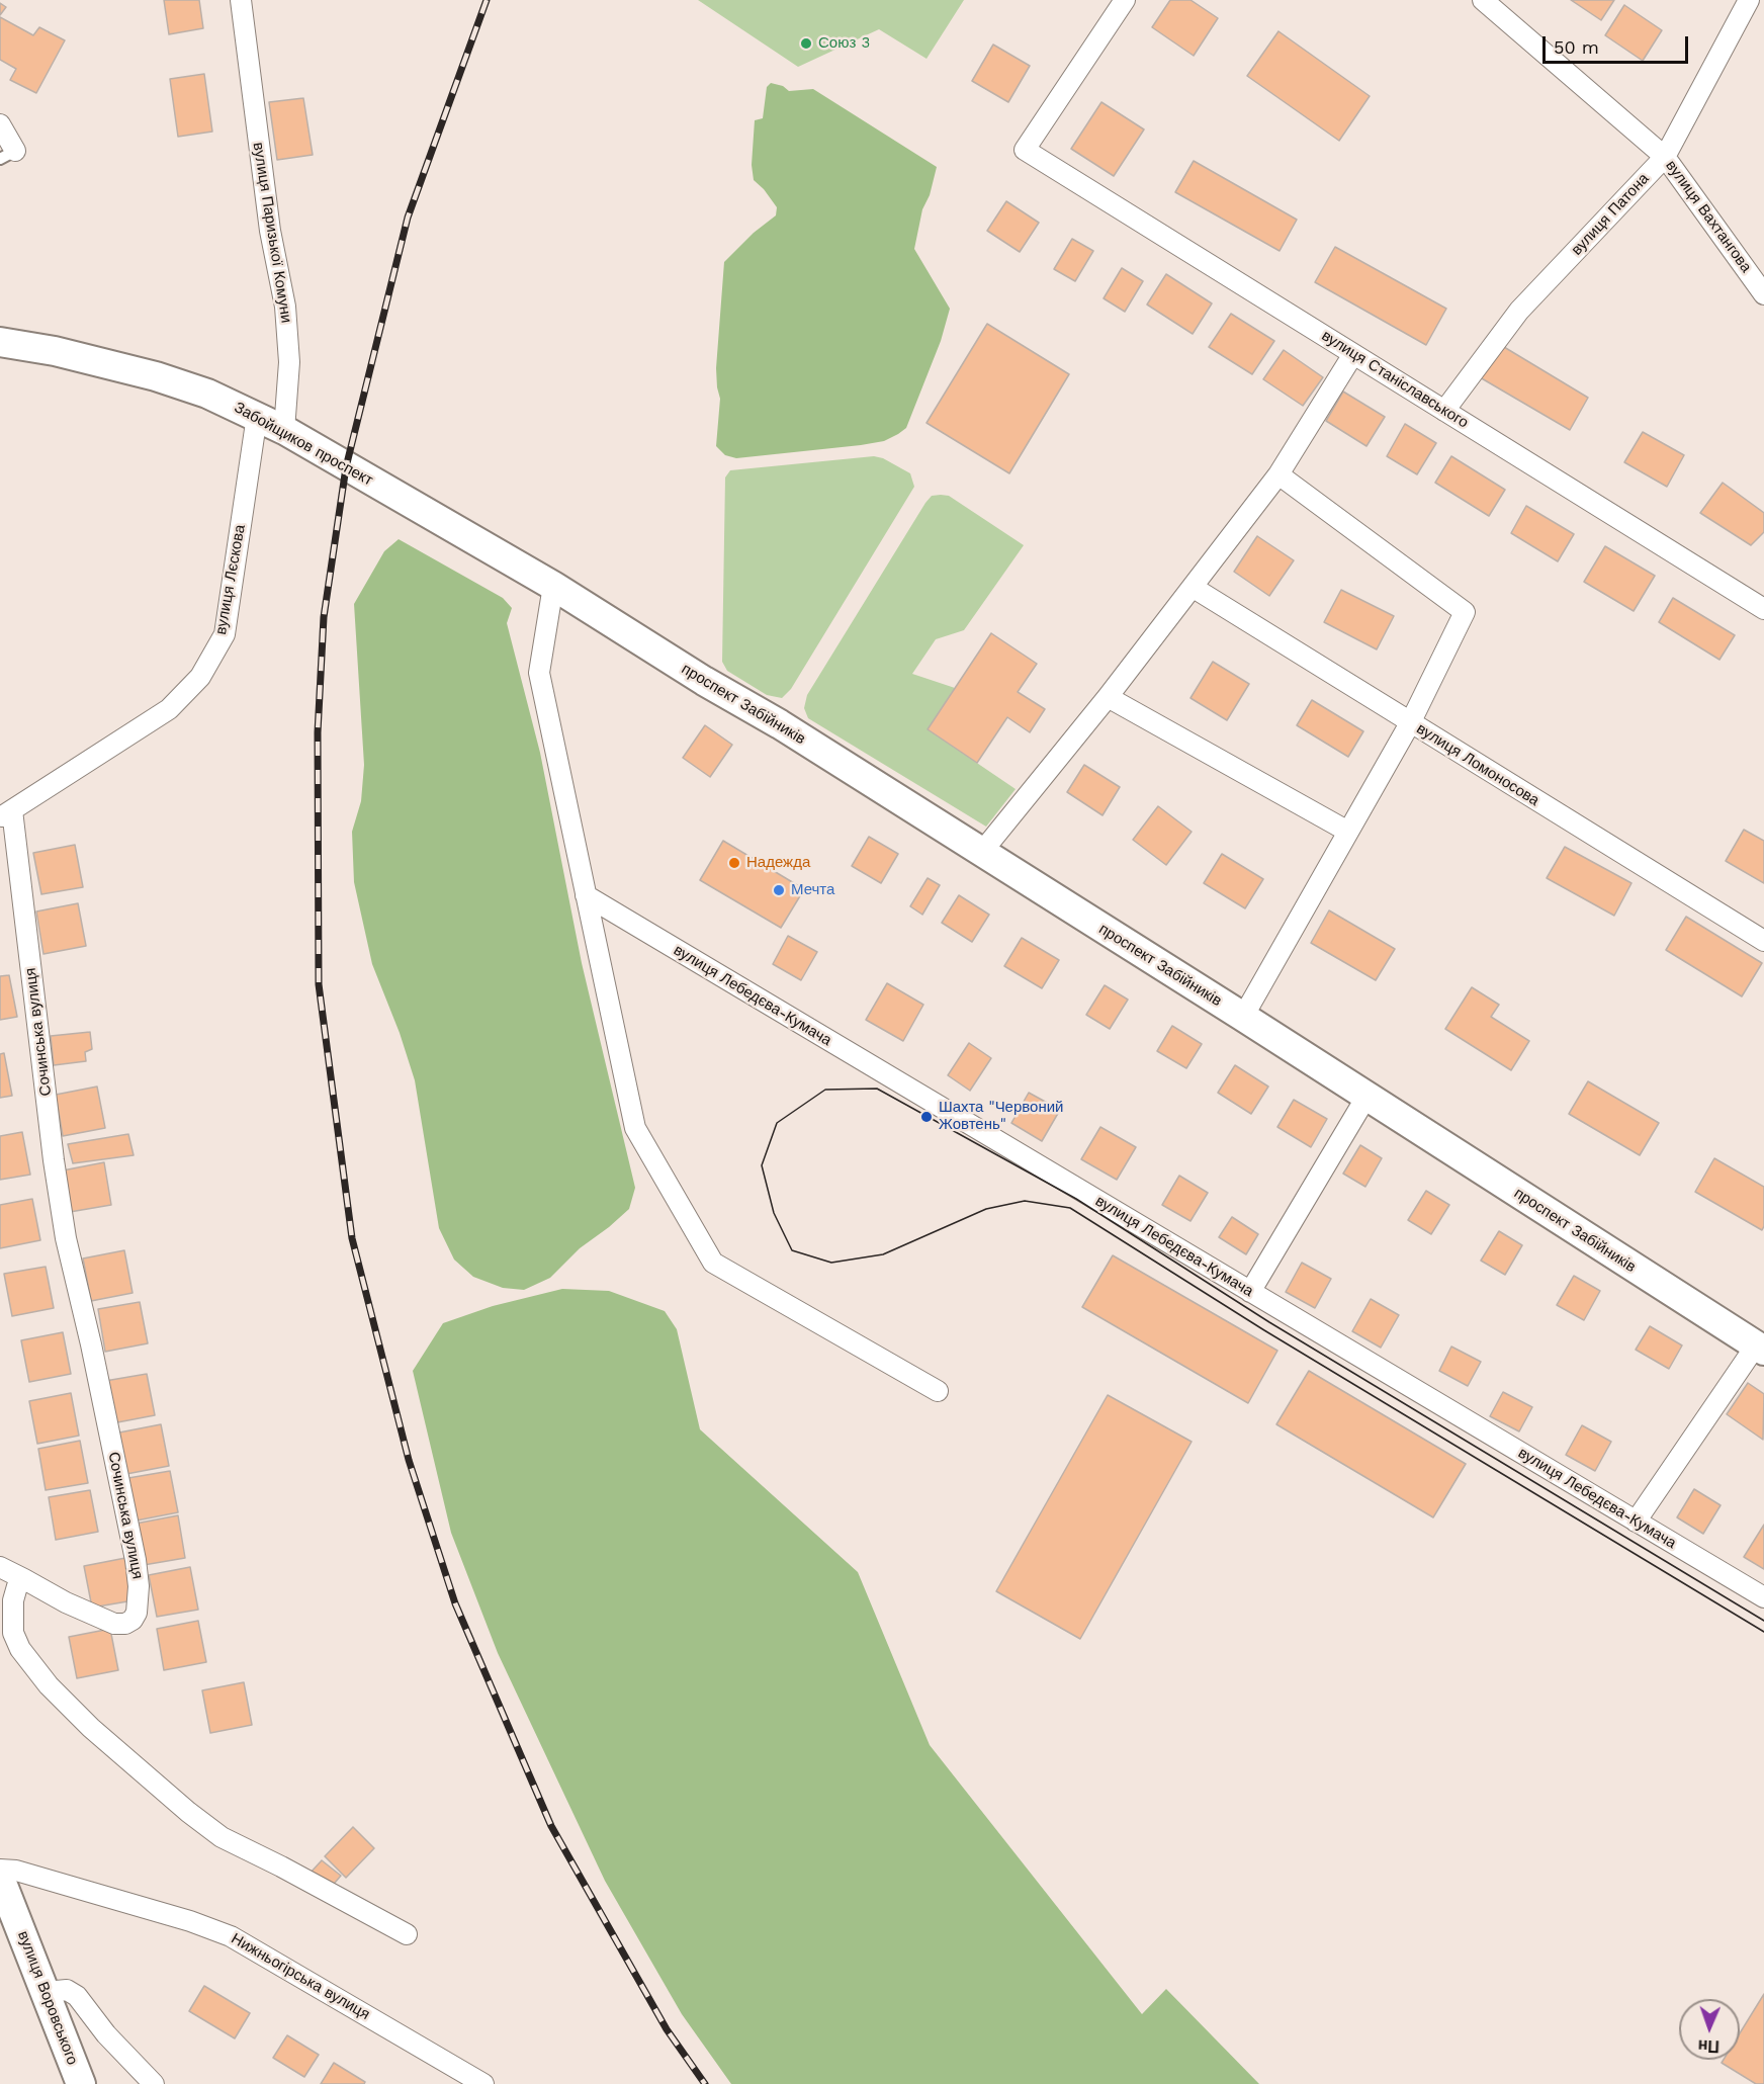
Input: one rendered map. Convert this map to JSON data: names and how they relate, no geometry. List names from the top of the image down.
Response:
{
  "streets": {
    "main road": ["Забойщиков проспект", "проспект Забійників", "вулиця Воровського"],
    "street": [
      "вулиця Патона",
      "вулиця Вахтангова",
      "вулиця Паризької Комуни",
      "вулиця Станіславського",
      "вулиця Лєскова",
      "вулиця Ломоносова",
      "вулиця Лебедєва-Кумача",
      "Сочинська вулиця",
      "Нижньогірська вулиця"
    ]
  },
  "crossings": [
    ["вулиця Патона", "вулиця Вахтангова"],
    ["вулиця Патона", "вулиця Станіславського"],
    ["вулиця Паризької Комуни", "Забойщиков проспект"],
    ["Забойщиков проспект", "вулиця Лєскова"],
    ["Забойщиков проспект", "проспект Забійників"],
    ["вулиця Лєскова", "Сочинська вулиця"]
  ],
  "places": [
    "Союз 3",
    "Надежда",
    "Мечта",
    "Шахта \"Червоний Жовтень\""
  ],
  "scale_bar": "50 m",
  "north": "bottom"
}
